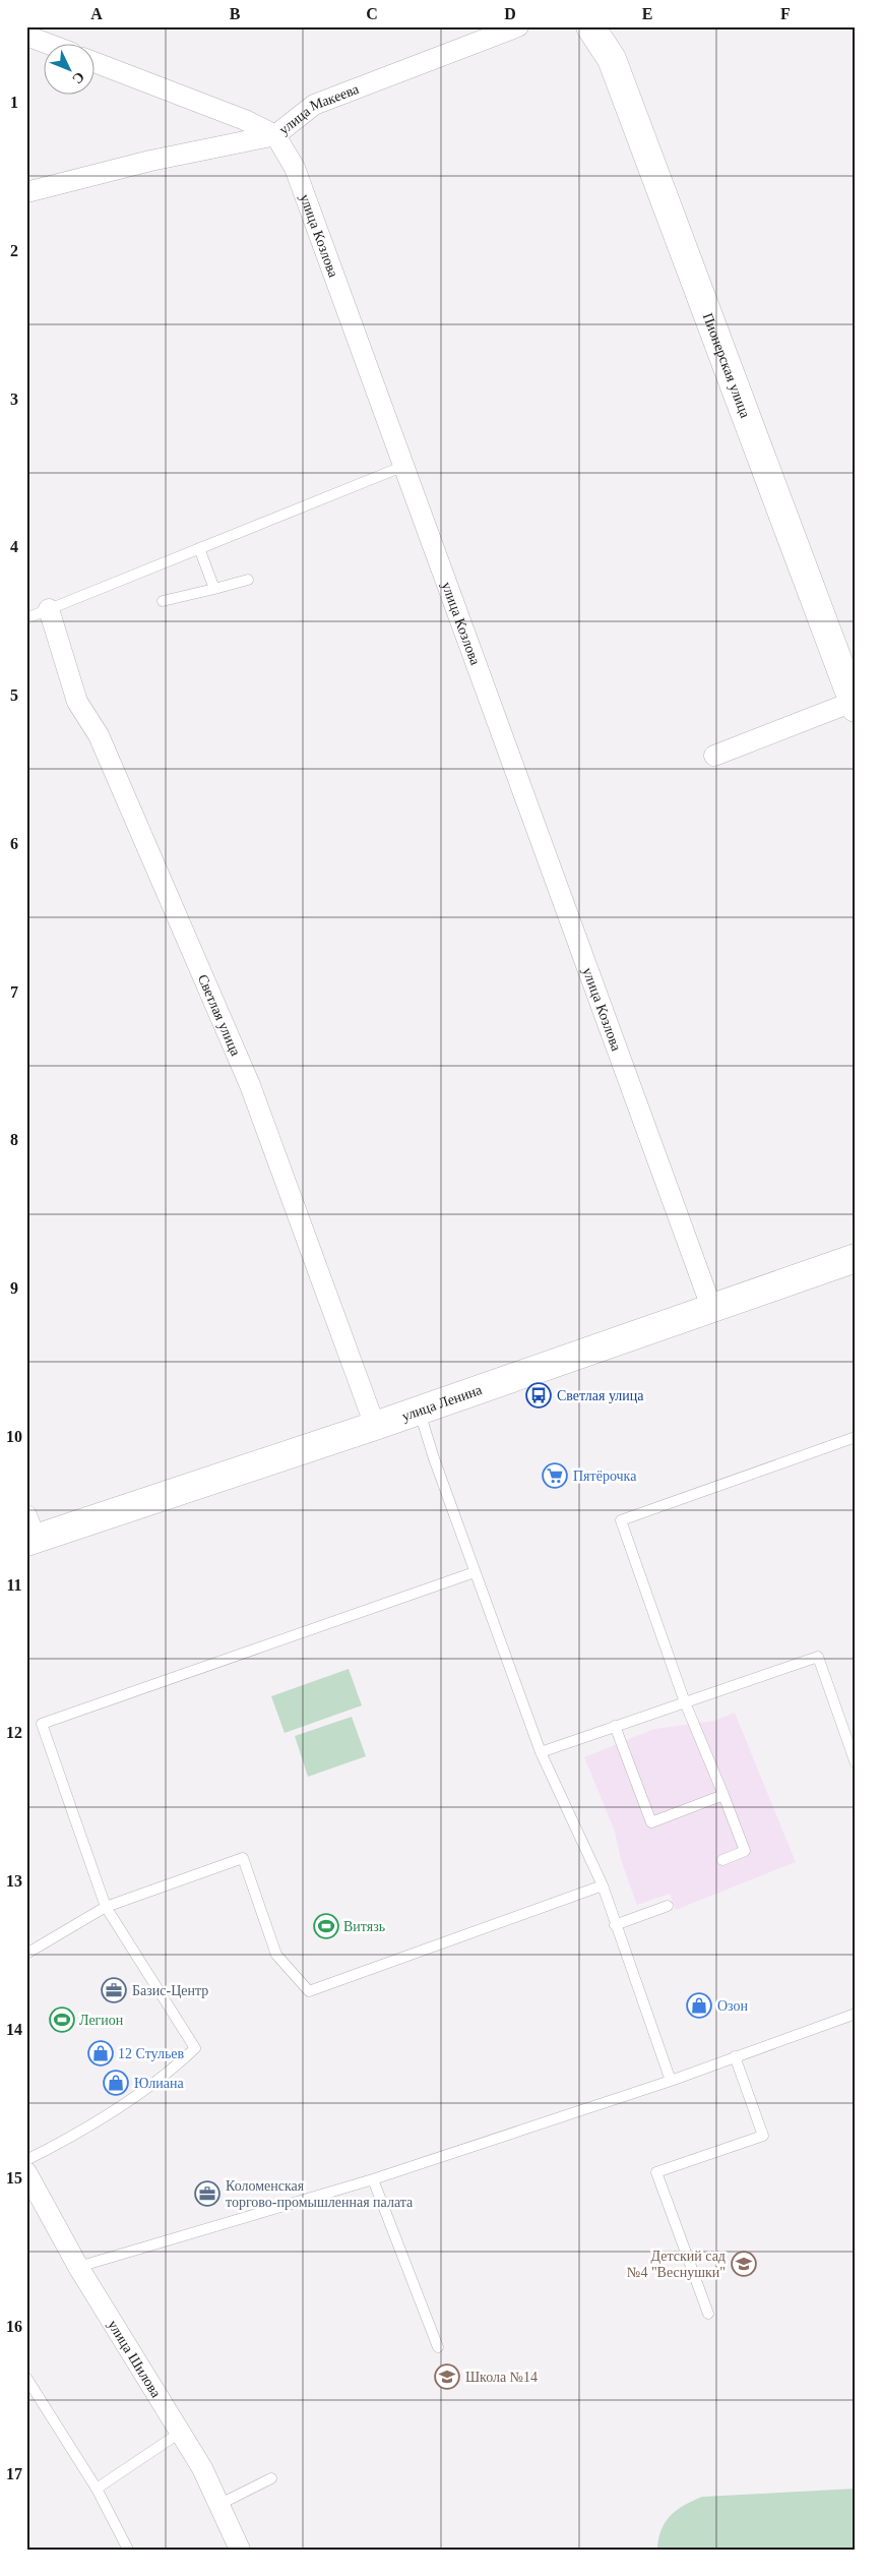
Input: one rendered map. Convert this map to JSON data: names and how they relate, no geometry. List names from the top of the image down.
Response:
{
  "streets": {
    "main road": ["Пионерская улица", "улица Ленина"],
    "street": [
      "улица Макеева",
      "улица Козлова",
      "Светлая улица",
      "улица Шилова"
    ]
  },
  "crossings": [
    ["улица Макеева", "улица Козлова"],
    ["улица Козлова", "улица Ленина"],
    ["Светлая улица", "улица Ленина"]
  ],
  "places": {
    "bus stop": ["Светлая улица"],
    "supermarket": ["Пятёрочка"],
    "sports": ["Витязь", "Легион"],
    "office": ["Базис-Центр", "Коломенская торгово-промышленная палата"],
    "shop": ["Озон", "12 Стульев", "Юлиана"],
    "school or university": ["Детский сад №4 \"Веснушки\"", "Школа №14"]
  },
  "north": "bottom right",
  "grid": {
    "columns": [
      "A",
      "B",
      "C",
      "D",
      "E",
      "F"
    ],
    "rows": [
      "1",
      "2",
      "3",
      "4",
      "5",
      "6",
      "7",
      "8",
      "9",
      "10",
      "11",
      "12",
      "13",
      "14",
      "15",
      "16",
      "17"
    ]
  }
}
